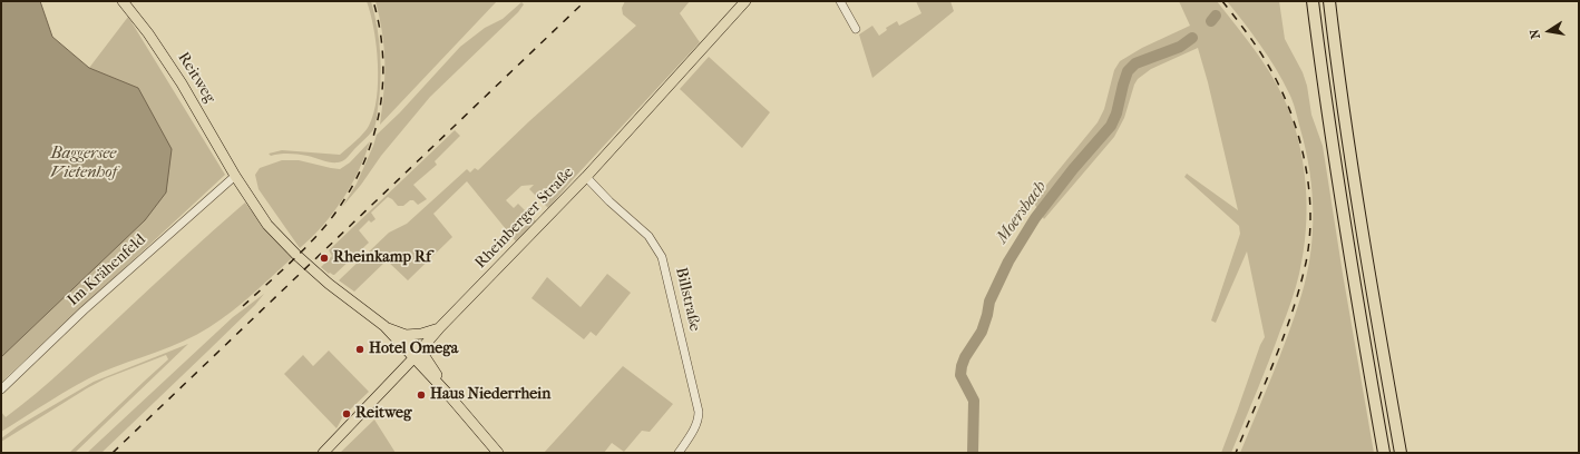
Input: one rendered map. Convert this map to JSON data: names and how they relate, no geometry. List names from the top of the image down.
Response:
{
  "streets": {
    "main road": ["Reitweg", "Rheinberger Straße"],
    "street": ["Im Krähenfeld", "Billstraße"]
  },
  "crossings": [
    ["Reitweg", "Rheinberger Straße"],
    ["Reitweg", "Im Krähenfeld"],
    ["Rheinberger Straße", "Billstraße"]
  ],
  "water": ["Baggersee Vietenhof", "Moersbach"],
  "places": [
    "Rheinkamp Rf",
    "Hotel Omega",
    "Haus Niederrhein",
    "Reitweg"
  ],
  "north": "left"
}
